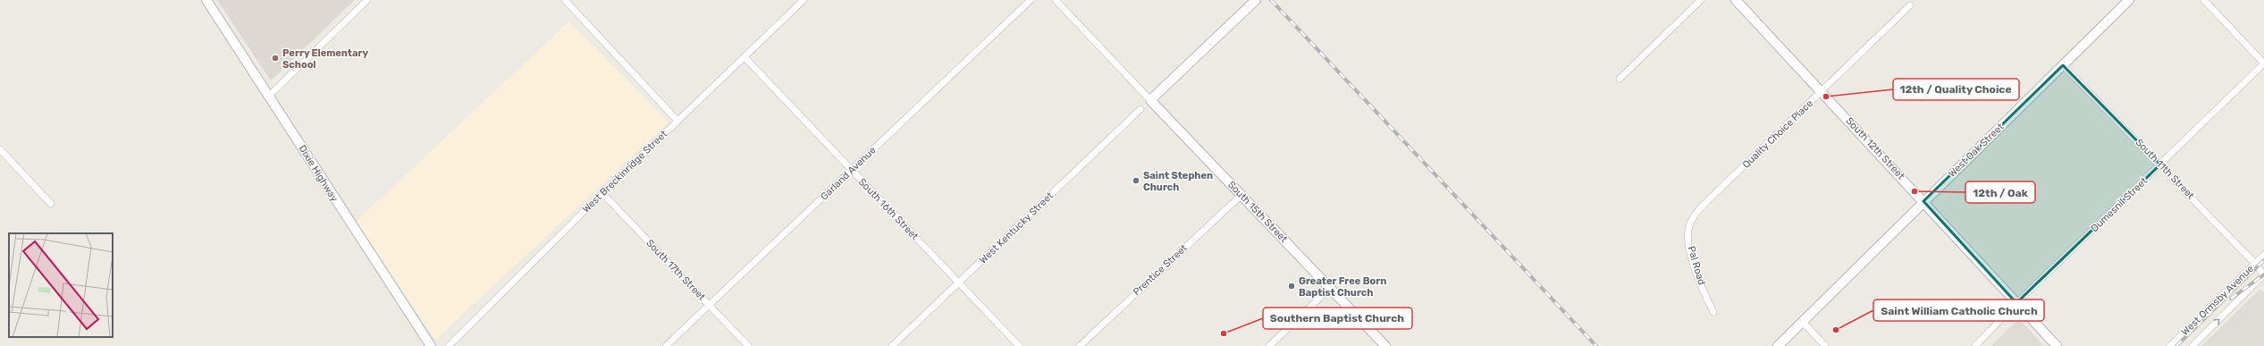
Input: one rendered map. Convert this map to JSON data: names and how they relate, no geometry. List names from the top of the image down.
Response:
{
  "streets": {
    "street": [
      "Quality Choice Place",
      "South 12th Street",
      "West Oak Street",
      "South 11th Street",
      "West Breckinridge Street",
      "Dixie Highway",
      "Garland Avenue",
      "Dumesnil Street",
      "South 16th Street",
      "South 15th Street",
      "West Kentucky Street",
      "Pal Road",
      "South 17th Street",
      "Prentice Street",
      "West Ormsby Avenue"
    ]
  },
  "crossings": [
    ["Quality Choice Place", "South 12th Street"],
    ["Quality Choice Place", "Pal Road"],
    ["South 12th Street", "West Oak Street"],
    ["South 12th Street", "Dumesnil Street"],
    ["West Oak Street", "South 11th Street"],
    ["South 11th Street", "Dumesnil Street"],
    ["South 11th Street", "West Ormsby Avenue"],
    ["West Breckinridge Street", "South 16th Street"],
    ["West Breckinridge Street", "South 17th Street"],
    ["Garland Avenue", "South 16th Street"],
    ["Garland Avenue", "South 17th Street"],
    ["South 16th Street", "West Kentucky Street"],
    ["South 15th Street", "Prentice Street"]
  ],
  "places": [
    "Perry Elementary School",
    "12th / Quality Choice",
    "Saint Stephen Church",
    "12th / Oak",
    "Greater Free Born Baptist Church",
    "Saint William Catholic Church",
    "Southern Baptist Church"
  ]
}
